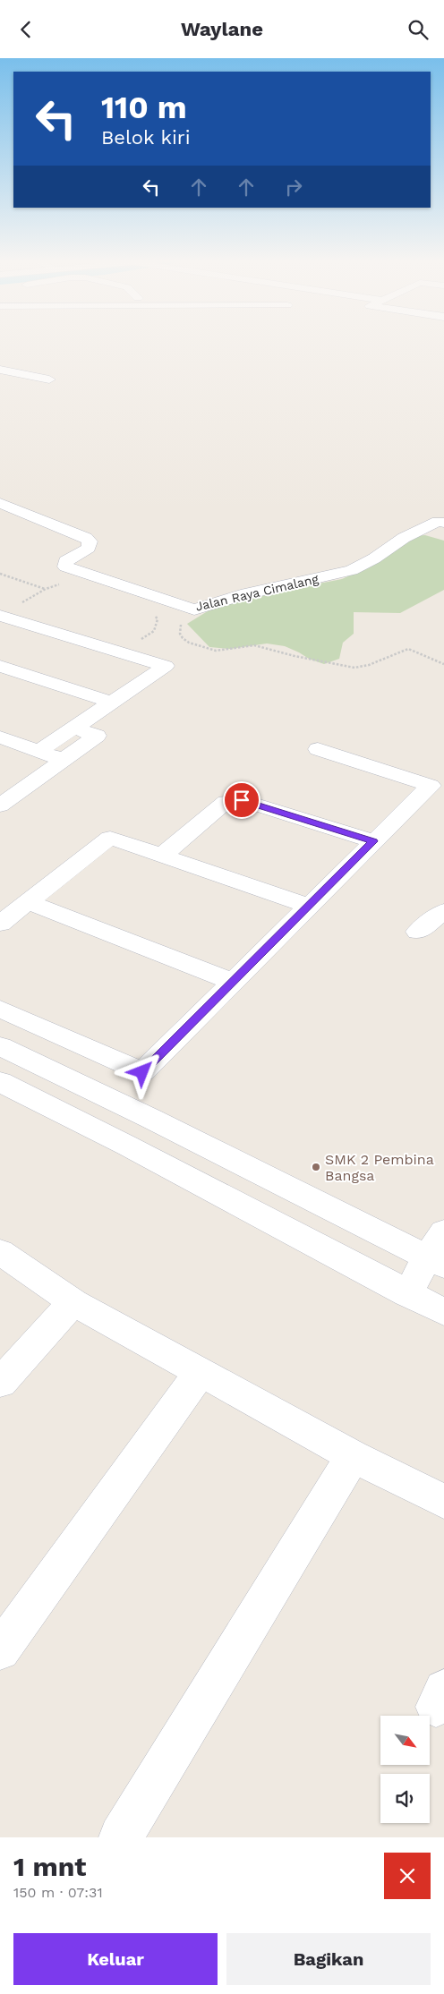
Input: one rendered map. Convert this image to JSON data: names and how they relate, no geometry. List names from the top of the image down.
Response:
{
  "streets": {
    "street": ["Jalan Raya Cimalang"]
  },
  "places": ["SMK 2 Pembina Bangsa"],
  "north": "bottom right",
  "page": {
    "header": "Waylane",
    "turn": ["110 m", "Belok kiri"],
    "heading": ["1 mnt", "150 m · 07:31"],
    "buttons": ["Keluar", "Bagikan"]
  }
}
